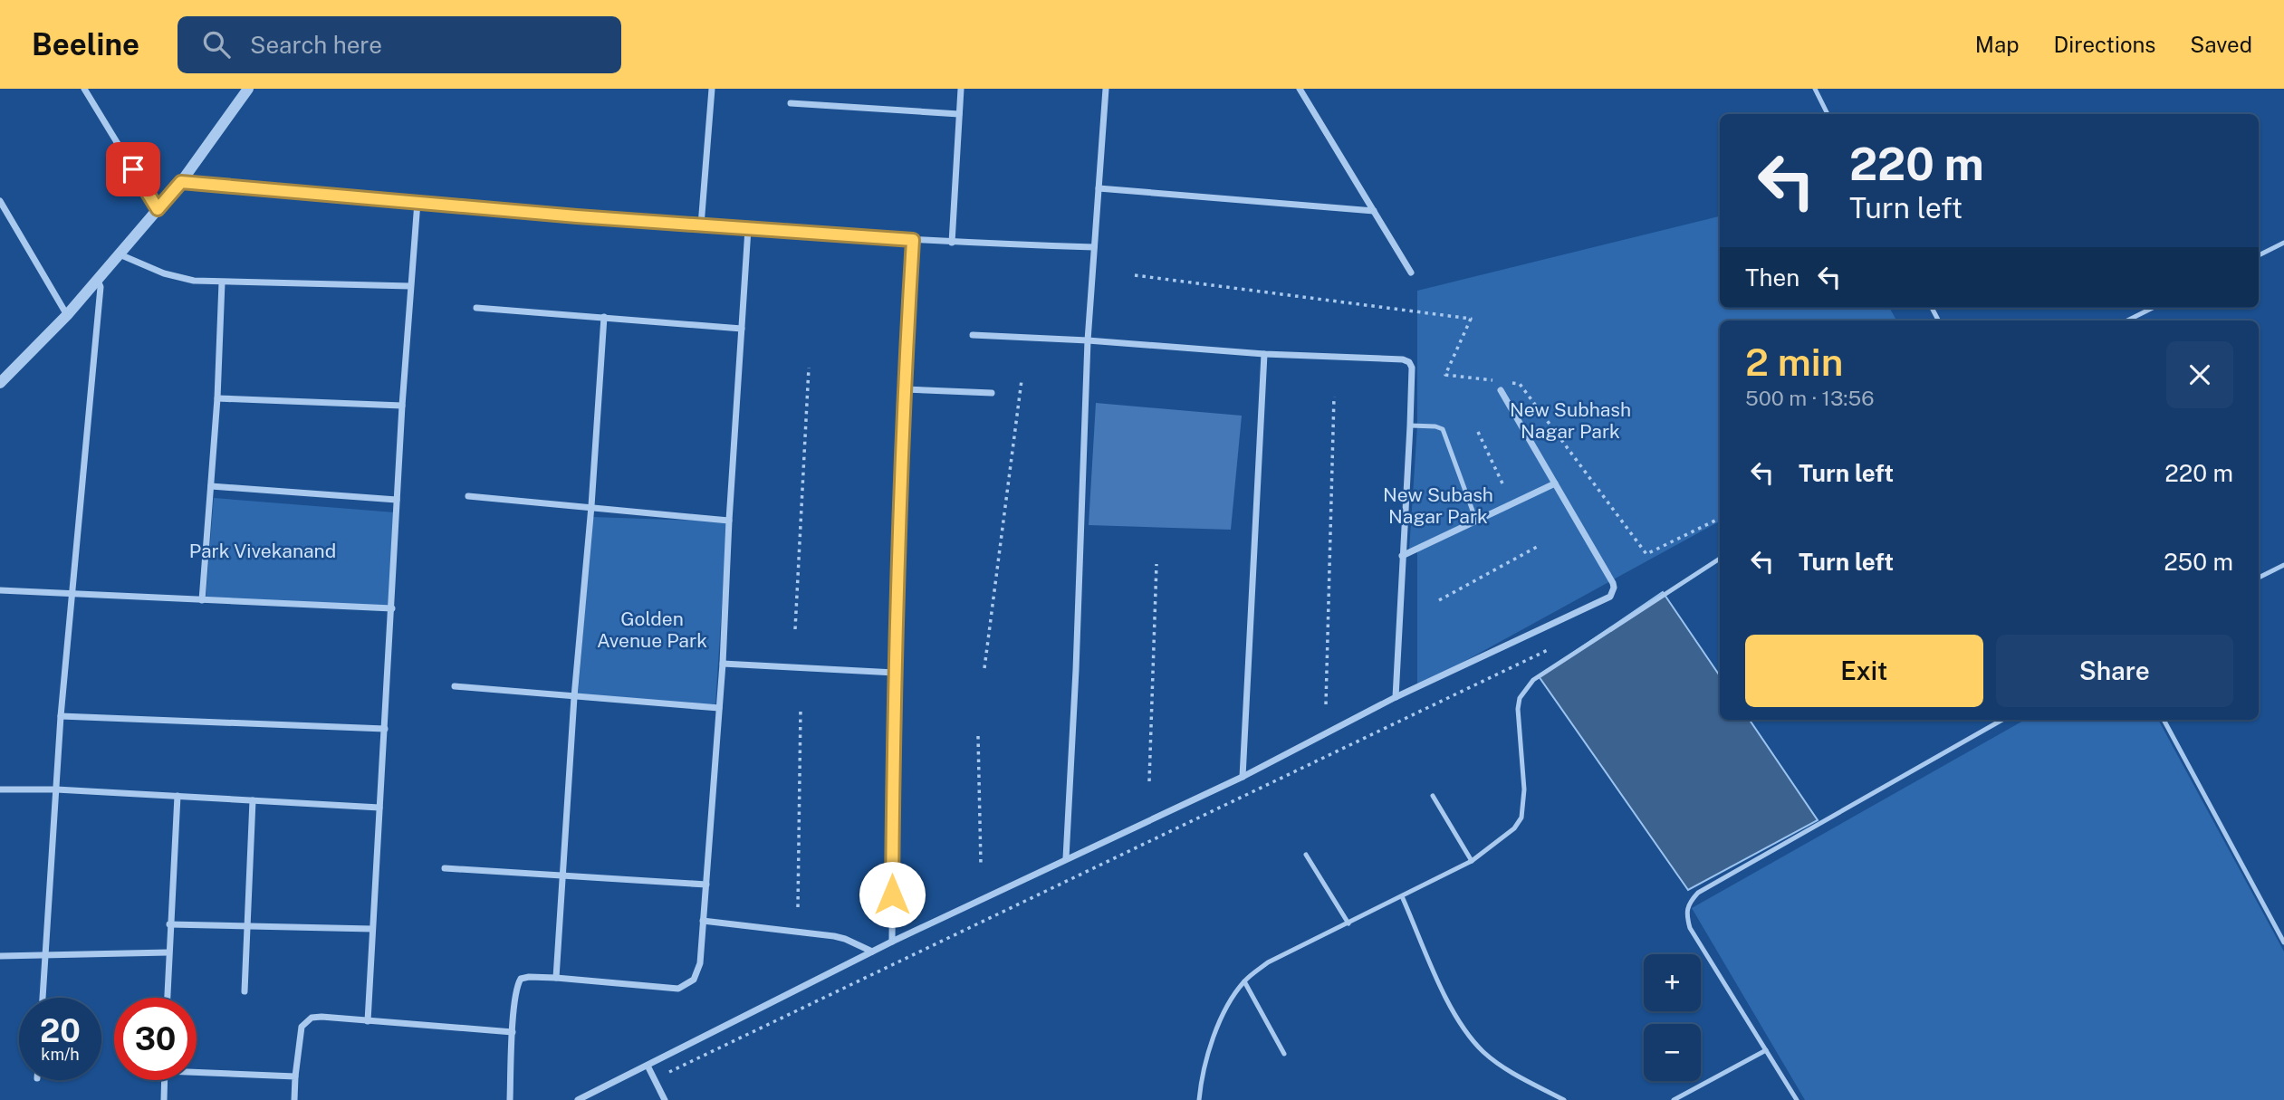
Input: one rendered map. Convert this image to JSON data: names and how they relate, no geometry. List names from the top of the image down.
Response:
{
  "parks": [
    "New Subhash Nagar Park",
    "New Subash Nagar Park",
    "Park Vivekanand",
    "Golden Avenue Park"
  ],
  "page": {
    "header": "Beeline",
    "search": "Search here",
    "nav": ["Map", "Directions", "Saved"],
    "turn": ["220 m", "Turn left"],
    "then": "Then",
    "heading": ["2 min", "500 m · 13:56"],
    "list": [
      {
        "name": "Turn left",
        "value": "220 m"
      },
      {
        "name": "Turn left",
        "value": "250 m"
      }
    ],
    "buttons": ["Exit", "Share"],
    "map_buttons": ["+", "−"],
    "speed": "20 km/h",
    "limit": "30"
  }
}
